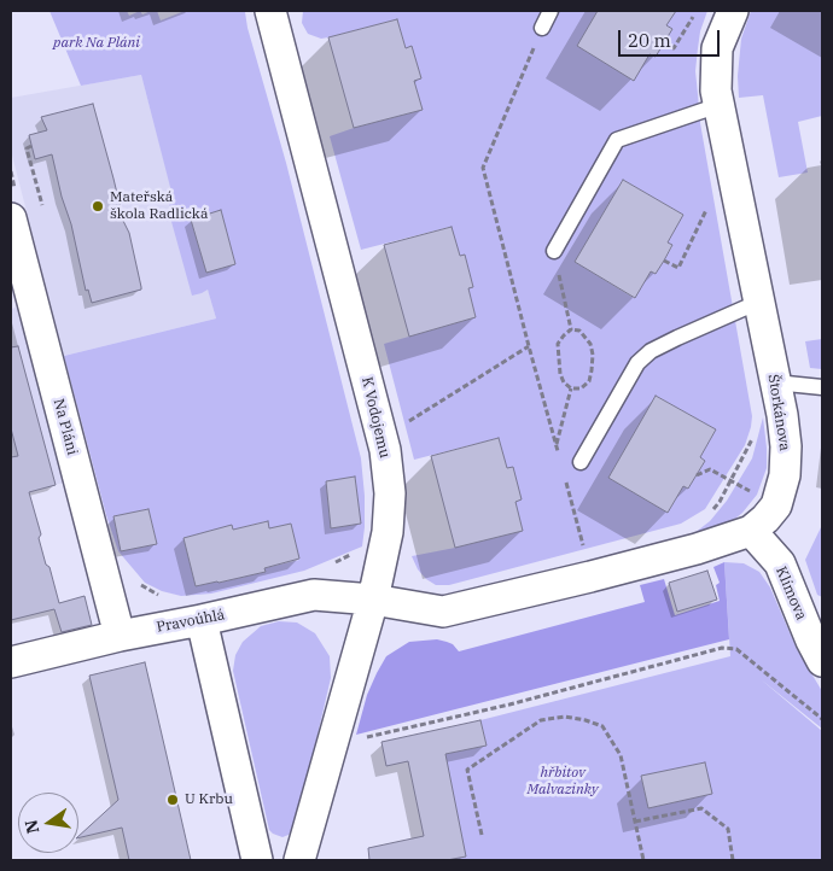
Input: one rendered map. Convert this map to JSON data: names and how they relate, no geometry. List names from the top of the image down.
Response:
{
  "streets": {
    "street": [
      "Štorkánova",
      "K Vodojemu",
      "Na Pláni",
      "Klímova",
      "Pravoúhlá"
    ]
  },
  "crossings": [
    ["Štorkánova", "K Vodojemu"],
    ["Štorkánova", "Klímova"],
    ["Štorkánova", "Pravoúhlá"],
    ["K Vodojemu", "Pravoúhlá"],
    ["Na Pláni", "Pravoúhlá"]
  ],
  "parks": ["park Na Pláni", "hřbitov Malvazinky"],
  "places": ["Mateřská škola Radlická", "U Krbu"],
  "scale_bar": "20 m",
  "north": "left"
}
